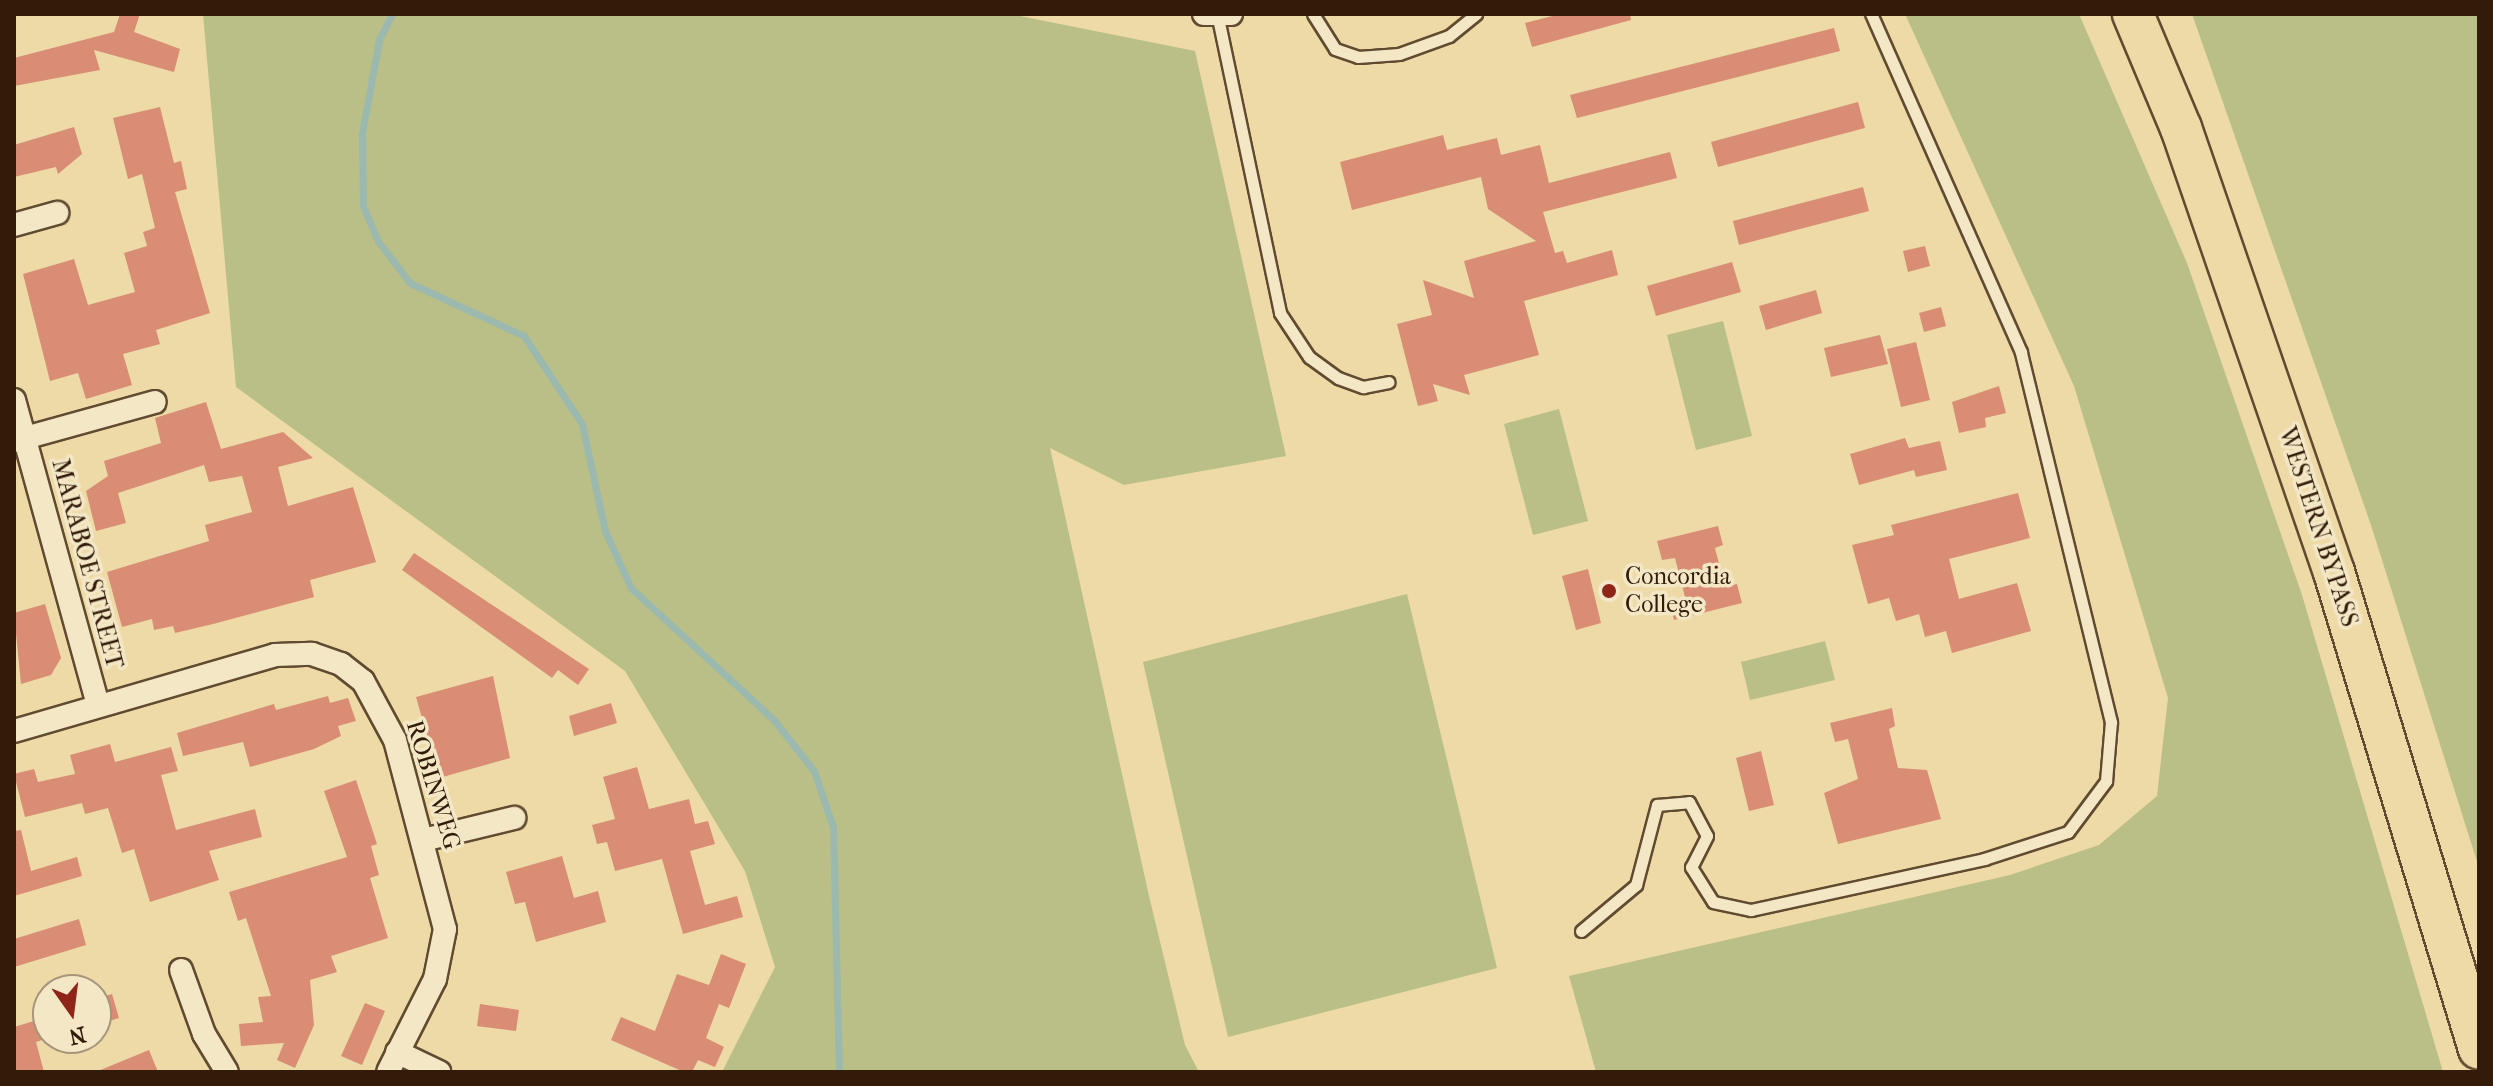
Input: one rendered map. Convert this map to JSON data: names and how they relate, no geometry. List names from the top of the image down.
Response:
{
  "streets": {
    "highway": ["WESTERN BYPASS"],
    "street": ["MARABOE STREET", "ROBINWEG"]
  },
  "crossings": [
    ["MARABOE STREET", "ROBINWEG"]
  ],
  "places": ["Concordia College"],
  "north": "bottom"
}
